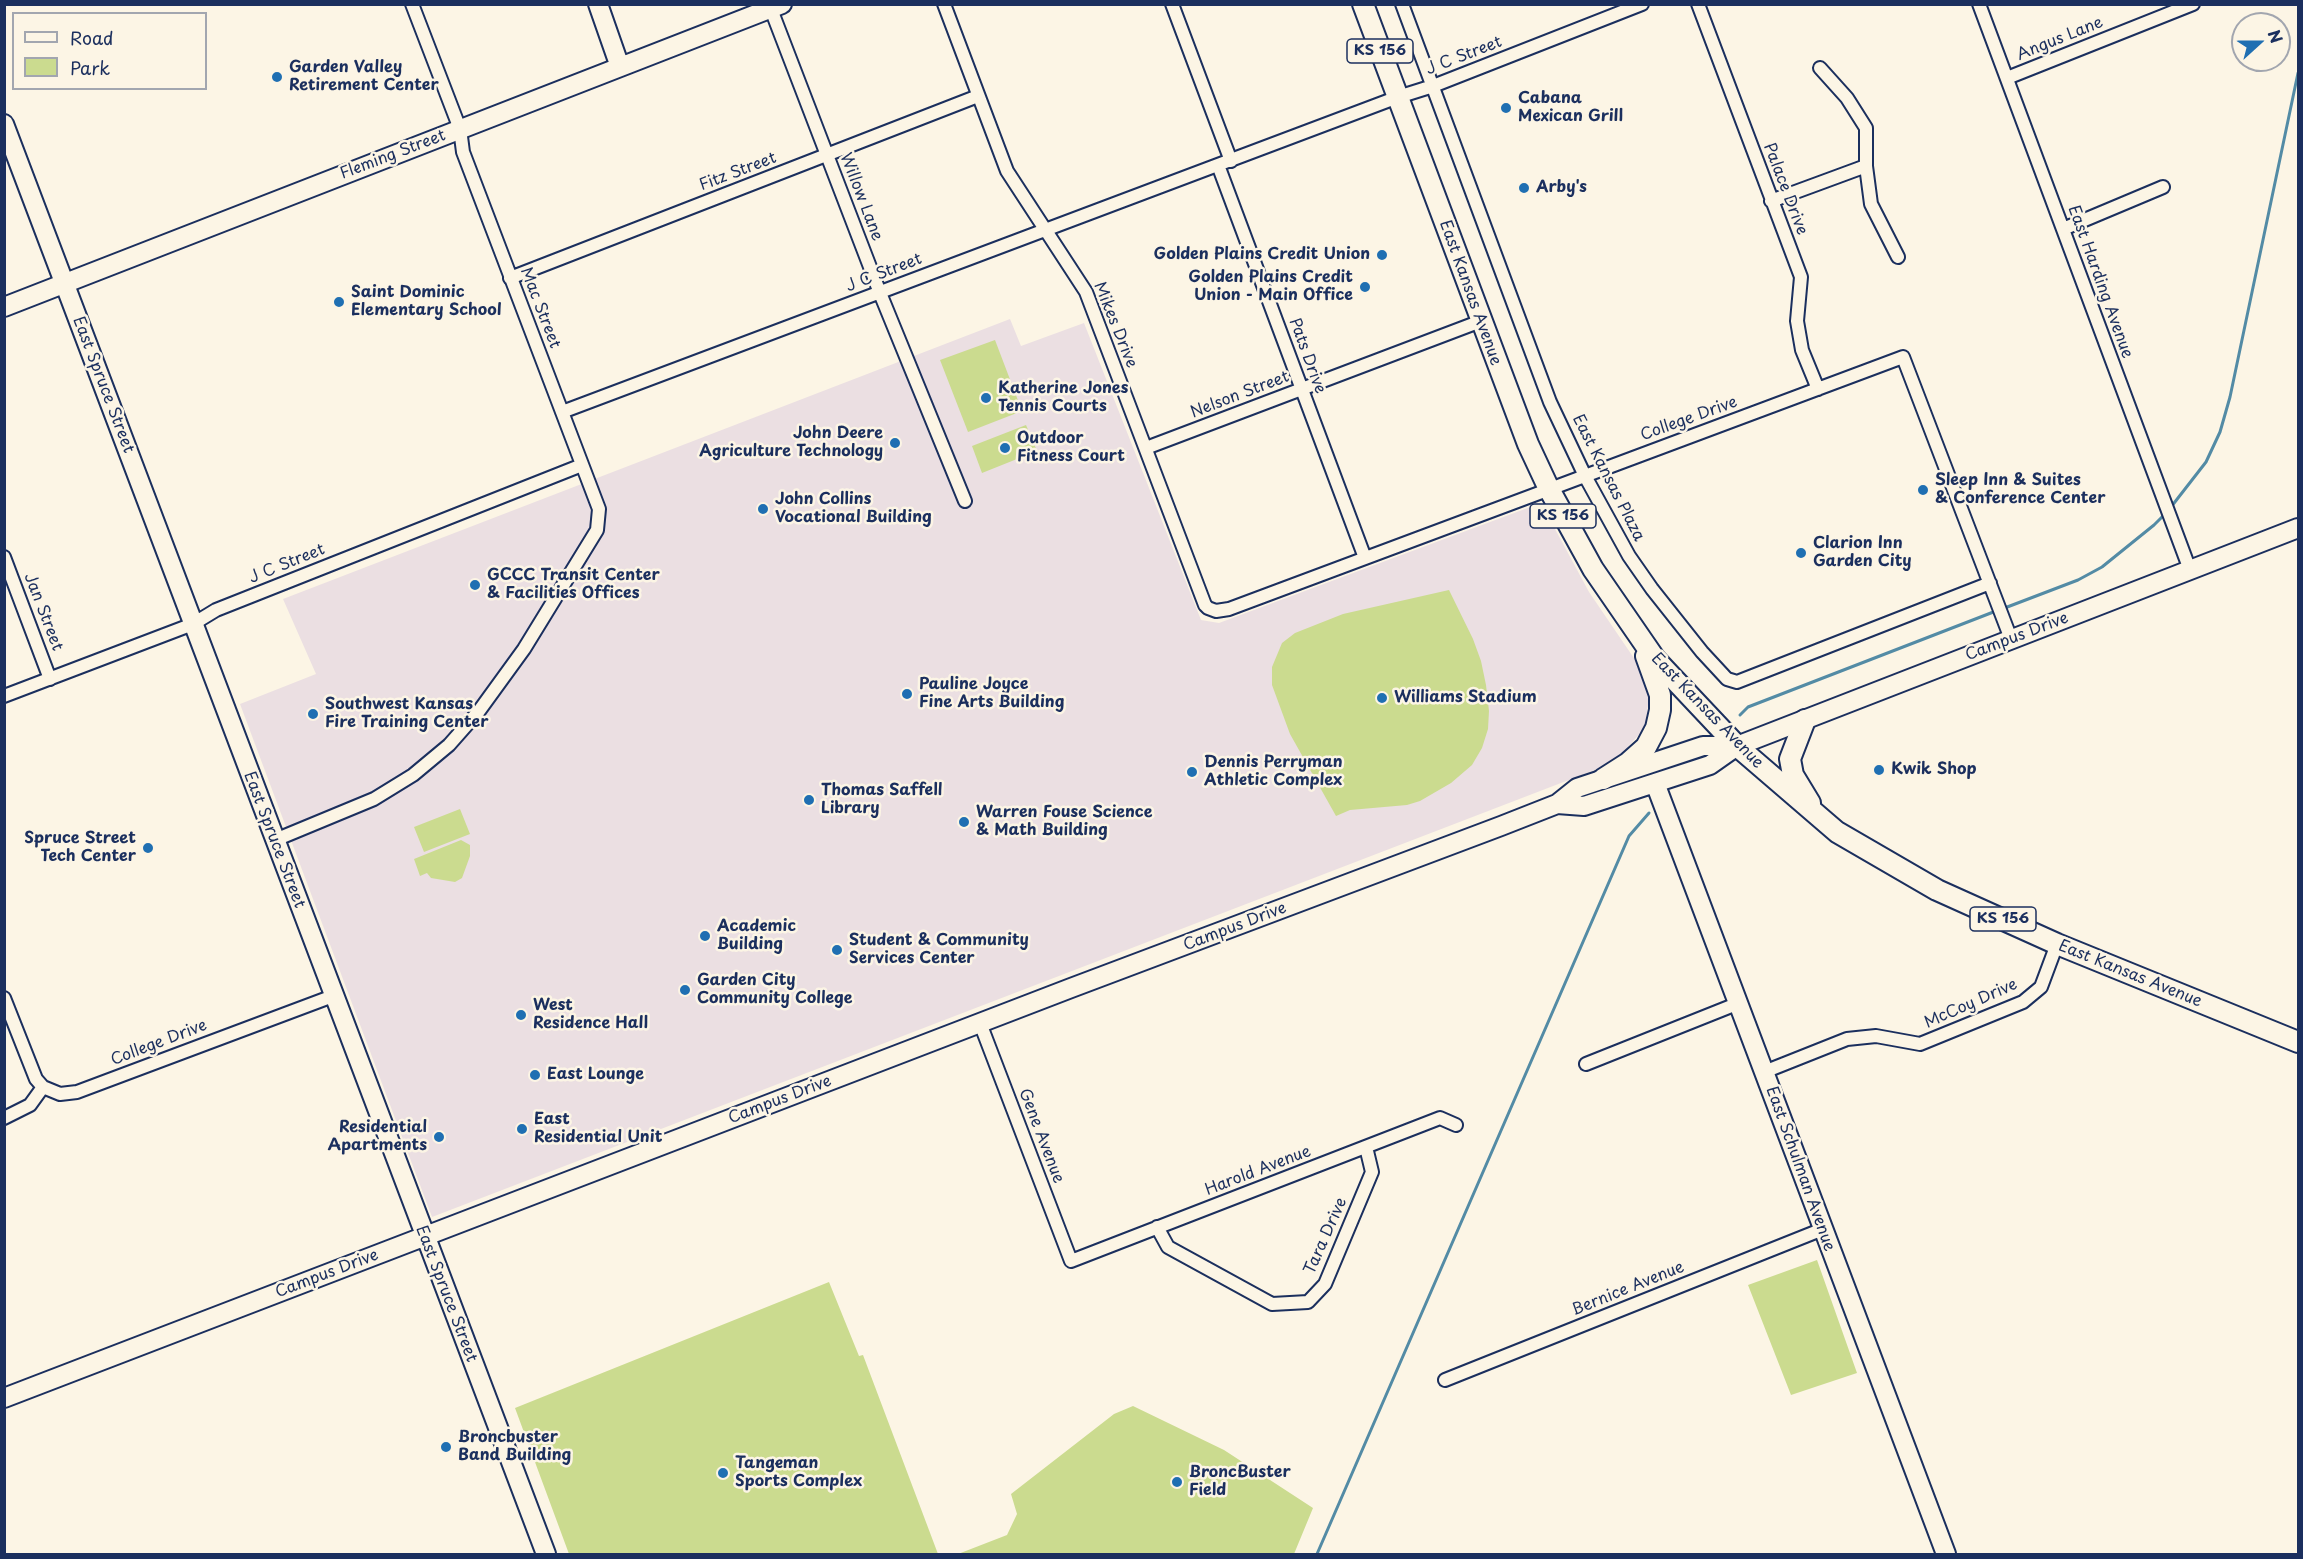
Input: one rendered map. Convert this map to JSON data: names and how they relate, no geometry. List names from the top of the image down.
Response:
{
  "streets": {
    "main road": ["KS 156", "East Kansas Avenue"],
    "street": [
      "Angus Lane",
      "J C Street",
      "Fleming Street",
      "Fitz Street",
      "Palace Drive",
      "Willow Lane",
      "East Harding Avenue",
      "Mac Street",
      "Mikes Drive",
      "Pats Drive",
      "East Spruce Street",
      "Nelson Street",
      "College Drive",
      "East Kansas Plaza",
      "Jan Street",
      "Campus Drive",
      "McCoy Drive",
      "Gene Avenue",
      "East Schulman Avenue",
      "Harold Avenue",
      "Tara Drive",
      "Bernice Avenue"
    ]
  },
  "crossings": [
    ["Angus Lane", "East Harding Avenue"],
    ["J C Street", "Willow Lane"],
    ["J C Street", "East Kansas Avenue"],
    ["J C Street", "Mac Street"],
    ["J C Street", "Mikes Drive"],
    ["J C Street", "Pats Drive"],
    ["J C Street", "East Spruce Street"],
    ["J C Street", "East Kansas Plaza"],
    ["J C Street", "Jan Street"],
    ["Fleming Street", "Willow Lane"],
    ["Fleming Street", "Mac Street"],
    ["Fleming Street", "East Spruce Street"],
    ["Fitz Street", "Willow Lane"],
    ["Fitz Street", "Mac Street"],
    ["Fitz Street", "Mikes Drive"],
    ["Palace Drive", "College Drive"],
    ["East Harding Avenue", "Campus Drive"],
    ["East Kansas Avenue", "Nelson Street"],
    ["East Kansas Avenue", "College Drive"],
    ["East Kansas Avenue", "Campus Drive"],
    ["East Kansas Avenue", "McCoy Drive"],
    ["Mac Street", "East Spruce Street"],
    ["Mikes Drive", "Nelson Street"],
    ["Mikes Drive", "College Drive"],
    ["Pats Drive", "Nelson Street"],
    ["Pats Drive", "College Drive"],
    ["East Spruce Street", "College Drive"],
    ["East Spruce Street", "Campus Drive"],
    ["College Drive", "East Kansas Plaza"],
    ["College Drive", "Campus Drive"],
    ["Campus Drive", "Gene Avenue"],
    ["Campus Drive", "East Schulman Avenue"],
    ["McCoy Drive", "East Schulman Avenue"],
    ["Gene Avenue", "Harold Avenue"],
    ["East Schulman Avenue", "Bernice Avenue"],
    ["Harold Avenue", "Tara Drive"]
  ],
  "places": [
    "Garden Valley Retirement Center",
    "Cabana Mexican Grill",
    "Arby's",
    "Golden Plains Credit Union",
    "Golden Plains Credit Union - Main Office",
    "Saint Dominic Elementary School",
    "Katherine Jones Tennis Courts",
    "John Deere Agriculture Technology",
    "Outdoor Fitness Court",
    "Sleep Inn & Suites & Conference Center",
    "John Collins Vocational Building",
    "Clarion Inn Garden City",
    "GCCC Transit Center & Facilities Offices",
    "Pauline Joyce Fine Arts Building",
    "Williams Stadium",
    "Southwest Kansas Fire Training Center",
    "Kwik Shop",
    "Dennis Perryman Athletic Complex",
    "Thomas Saffell Library",
    "Warren Fouse Science & Math Building",
    "Spruce Street Tech Center",
    "Academic Building",
    "Student & Community Services Center",
    "Garden City Community College",
    "West Residence Hall",
    "East Lounge",
    "East Residential Unit",
    "Residential Apartments",
    "Broncbuster Band Building",
    "Tangeman Sports Complex",
    "BroncBuster Field"
  ],
  "legend": ["Road", "Park"],
  "north": "right"
}
